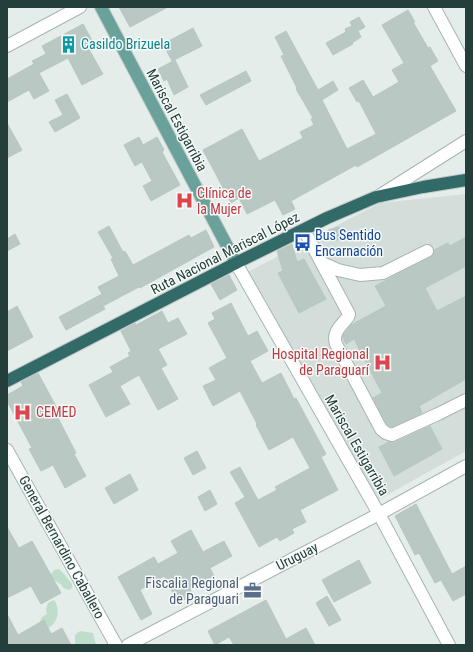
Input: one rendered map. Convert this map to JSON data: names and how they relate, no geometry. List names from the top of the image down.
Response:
{
  "streets": {
    "highway": ["Ruta Nacional Mariscal López"],
    "main road": ["Mariscal Estigarribia"],
    "street": ["General Bernardino Caballero", "Uruguay"]
  },
  "crossings": [
    ["Mariscal Estigarribia", "Ruta Nacional Mariscal López"],
    ["Mariscal Estigarribia", "Uruguay"]
  ],
  "places": {
    "building": ["Casildo Brizuela"],
    "hospital": ["Clínica de la Mujer", "Hospital Regional de Paraguarí", "CEMED"],
    "bus stop": ["Bus Sentido Encarnación"],
    "office": ["Fiscalia Regional de Paraguari"]
  }
}
